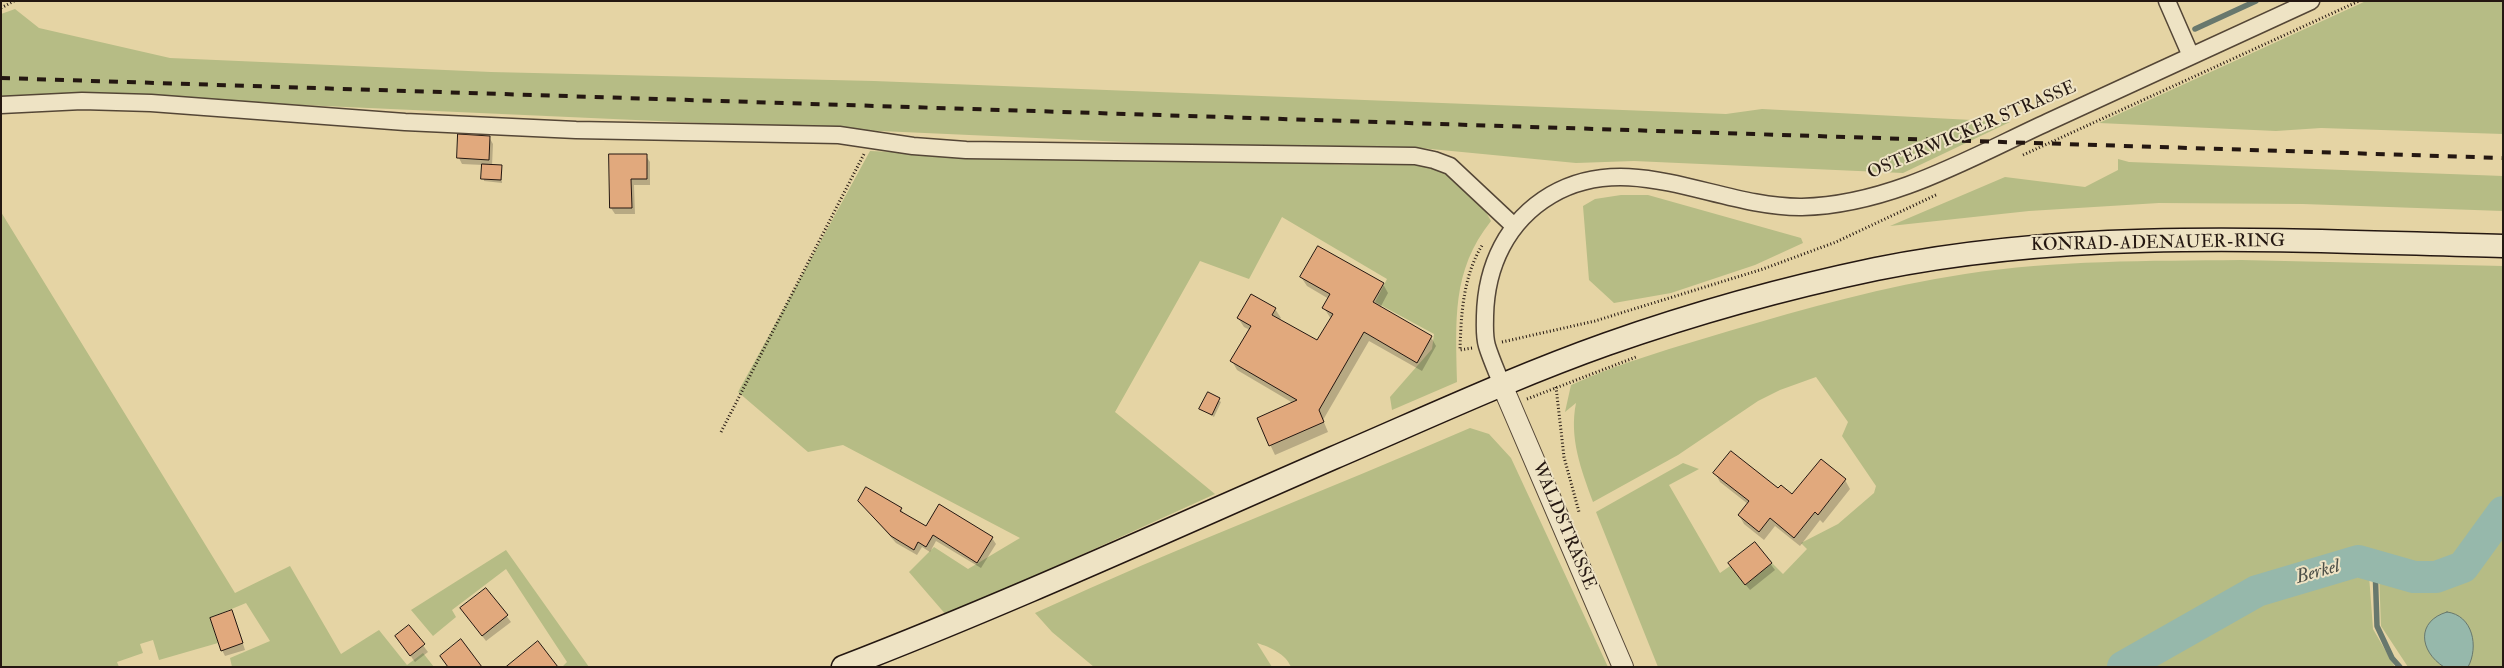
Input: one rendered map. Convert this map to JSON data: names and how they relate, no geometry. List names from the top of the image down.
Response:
{
  "streets": {
    "main road": ["KONRAD-ADENAUER-RING"],
    "street": ["OSTERWICKER STRASSE", "WALDSTRASSE"]
  },
  "crossings": [
    ["OSTERWICKER STRASSE", "KONRAD-ADENAUER-RING"],
    ["OSTERWICKER STRASSE", "WALDSTRASSE"],
    ["KONRAD-ADENAUER-RING", "WALDSTRASSE"]
  ],
  "water": ["Berkel"]
}
